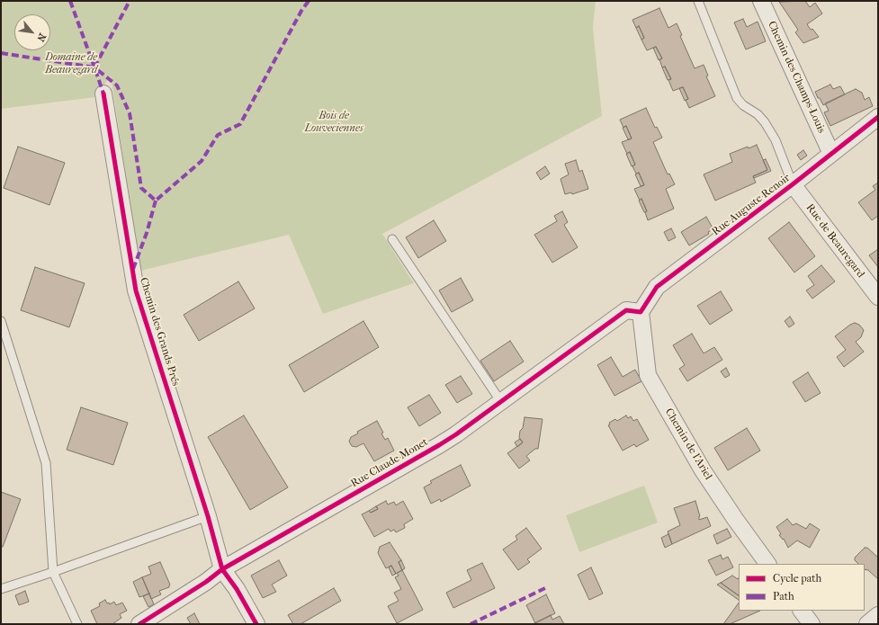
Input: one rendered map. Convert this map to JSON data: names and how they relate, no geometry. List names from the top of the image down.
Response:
{
  "streets": {
    "street": [
      "Chemin des Champs-Louis",
      "Rue Auguste Renoir",
      "Rue de Beauregard",
      "Chemin des Grands Prés",
      "Chemin de l'Ariel",
      "Rue Claude Monet"
    ]
  },
  "crossings": [
    ["Chemin des Champs-Louis", "Rue Auguste Renoir"],
    ["Rue Auguste Renoir", "Rue de Beauregard"],
    ["Rue Auguste Renoir", "Chemin de l'Ariel"],
    ["Rue Auguste Renoir", "Rue Claude Monet"],
    ["Chemin des Grands Prés", "Rue Claude Monet"],
    ["Chemin de l'Ariel", "Rue Claude Monet"]
  ],
  "parks": ["Domaine de Beauregard", "Bois de Louveciennes"],
  "legend": ["Cycle path", "Path"],
  "north": "bottom right"
}
